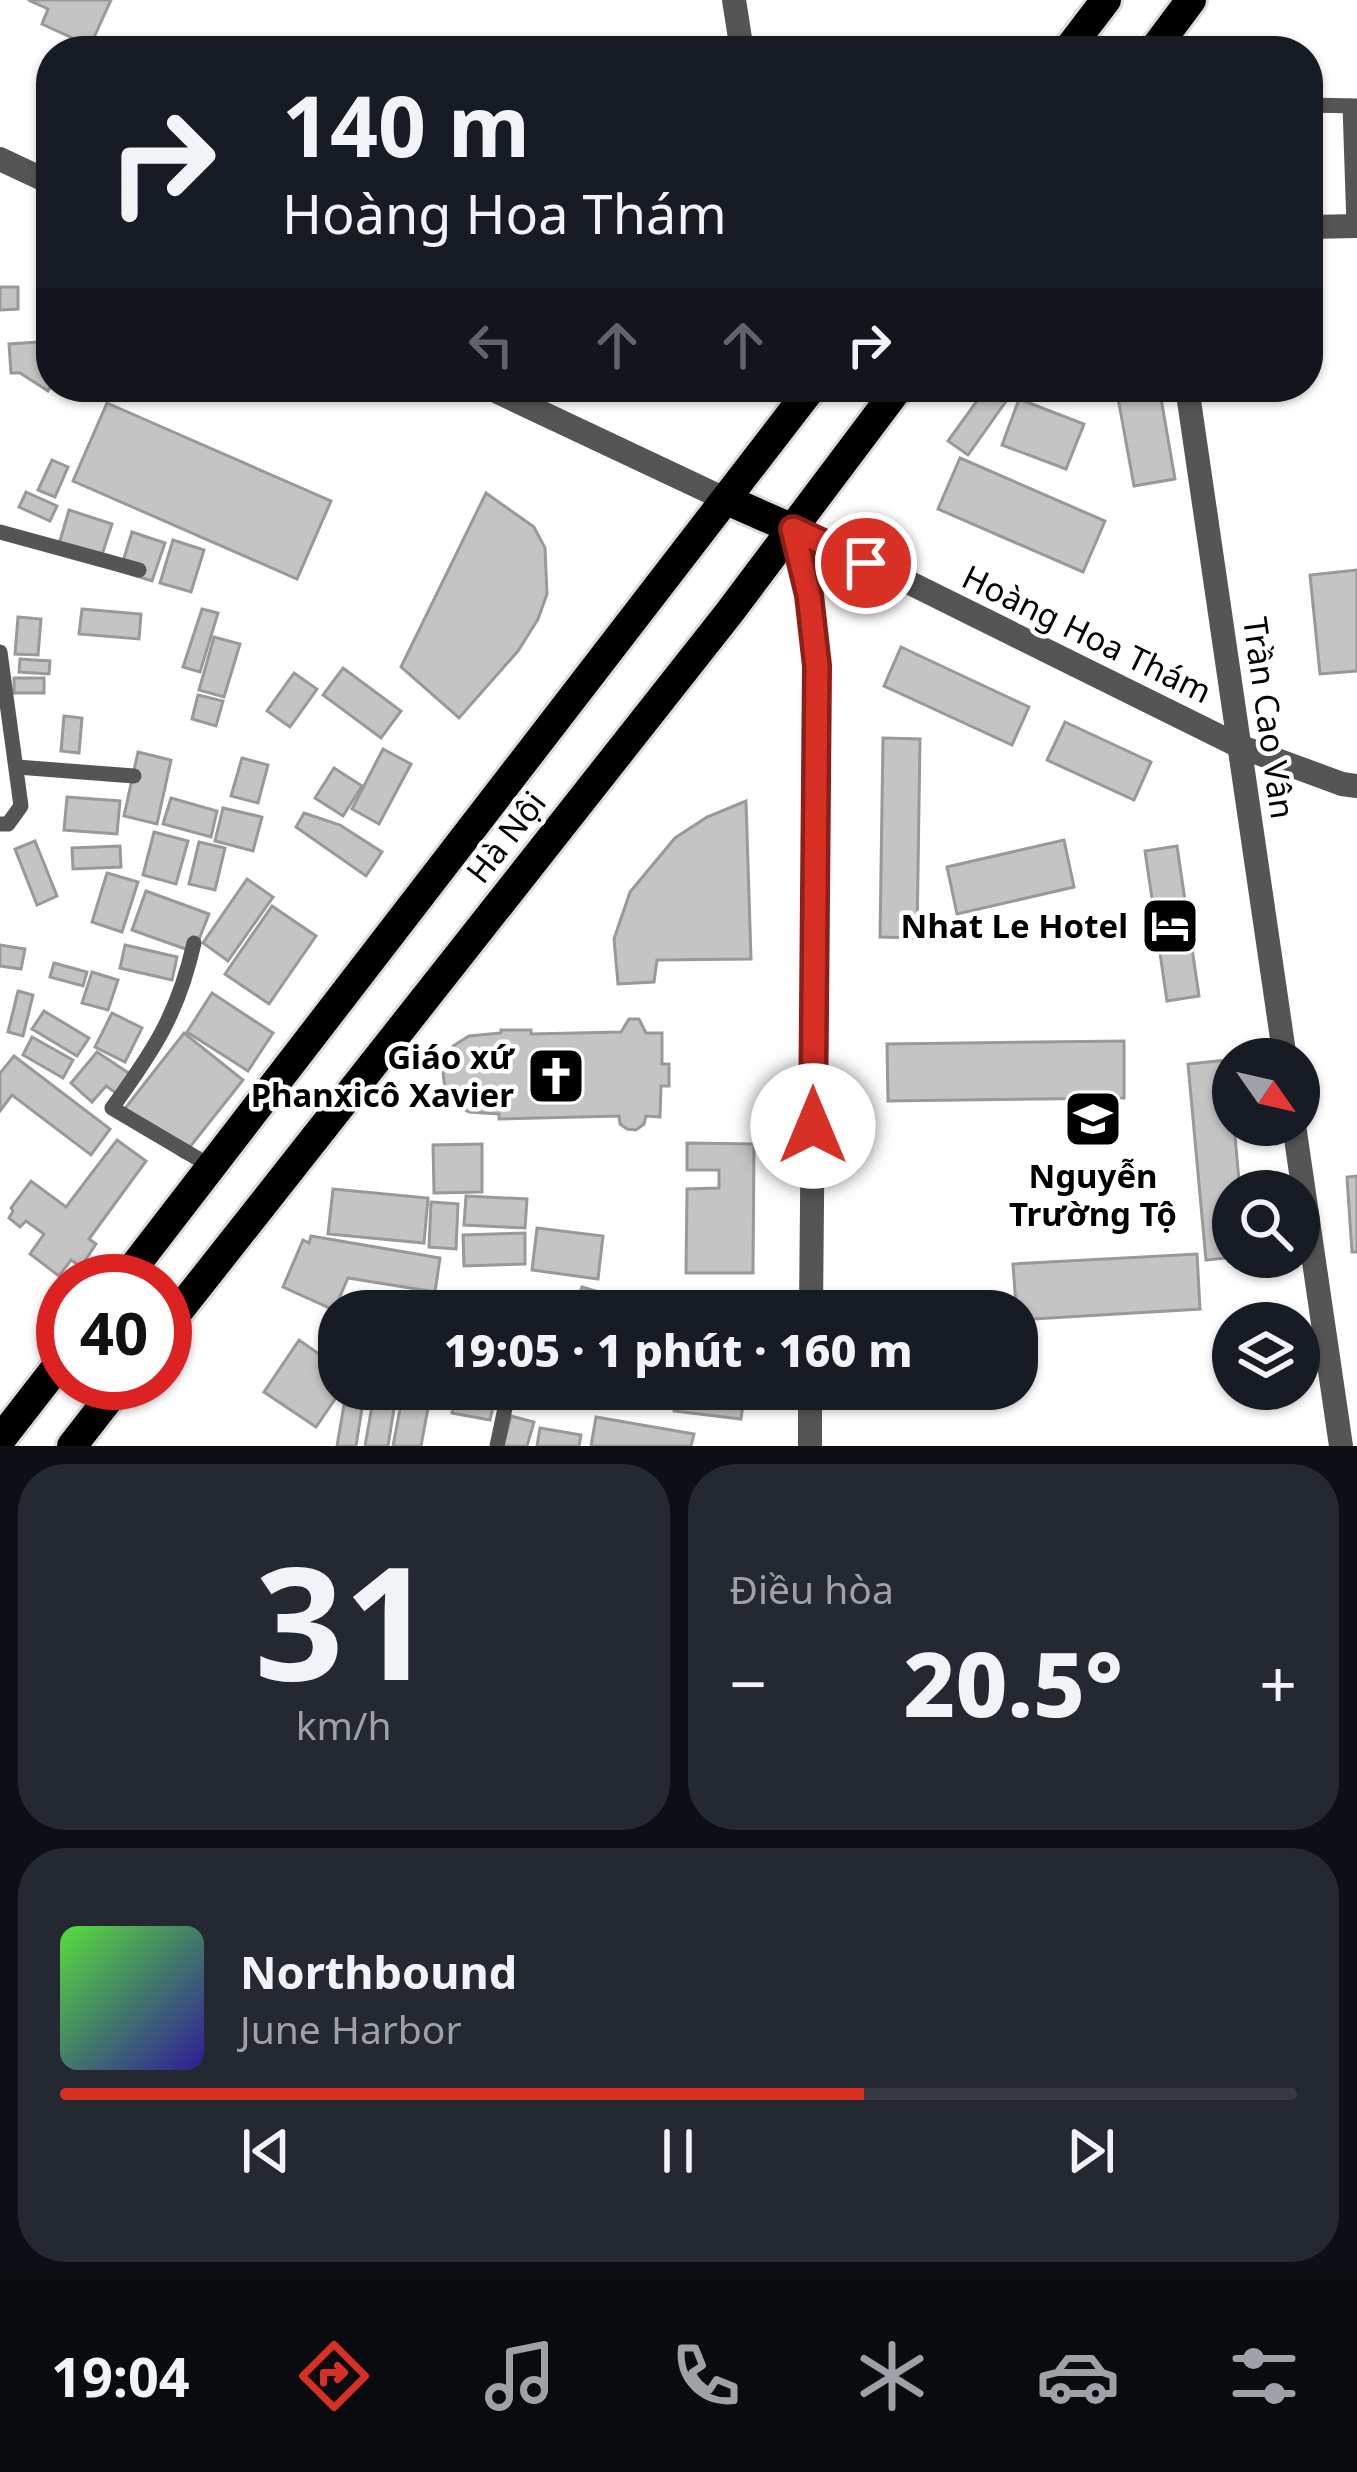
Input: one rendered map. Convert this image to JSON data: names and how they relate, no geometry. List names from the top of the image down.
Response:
{
  "streets": {
    "main road": ["Hà Nội"],
    "street": ["Hoàng Hoa Thám", "Trần Cao Vân"]
  },
  "crossings": [
    ["Hoàng Hoa Thám", "Trần Cao Vân"],
    ["Hoàng Hoa Thám", "Hà Nội"]
  ],
  "places": {
    "hotel": ["Nhat Le Hotel"],
    "church": ["Giáo xứ Phanxicô Xavier"],
    "school or university": ["Nguyễn Trường Tộ"]
  },
  "north": "bottom right",
  "page": {
    "turn": ["140 m", "Hoàng Hoa Thám"],
    "limit": "40",
    "trip": "19:05 · 1 phút · 160 m",
    "tile": [
      ["31", "km/h"],
      "Điều hòa"
    ],
    "heat": ["−", "20.5°", "+"],
    "song": ["Northbound", "June Harbor"],
    "tabs": "19:04"
  }
}
